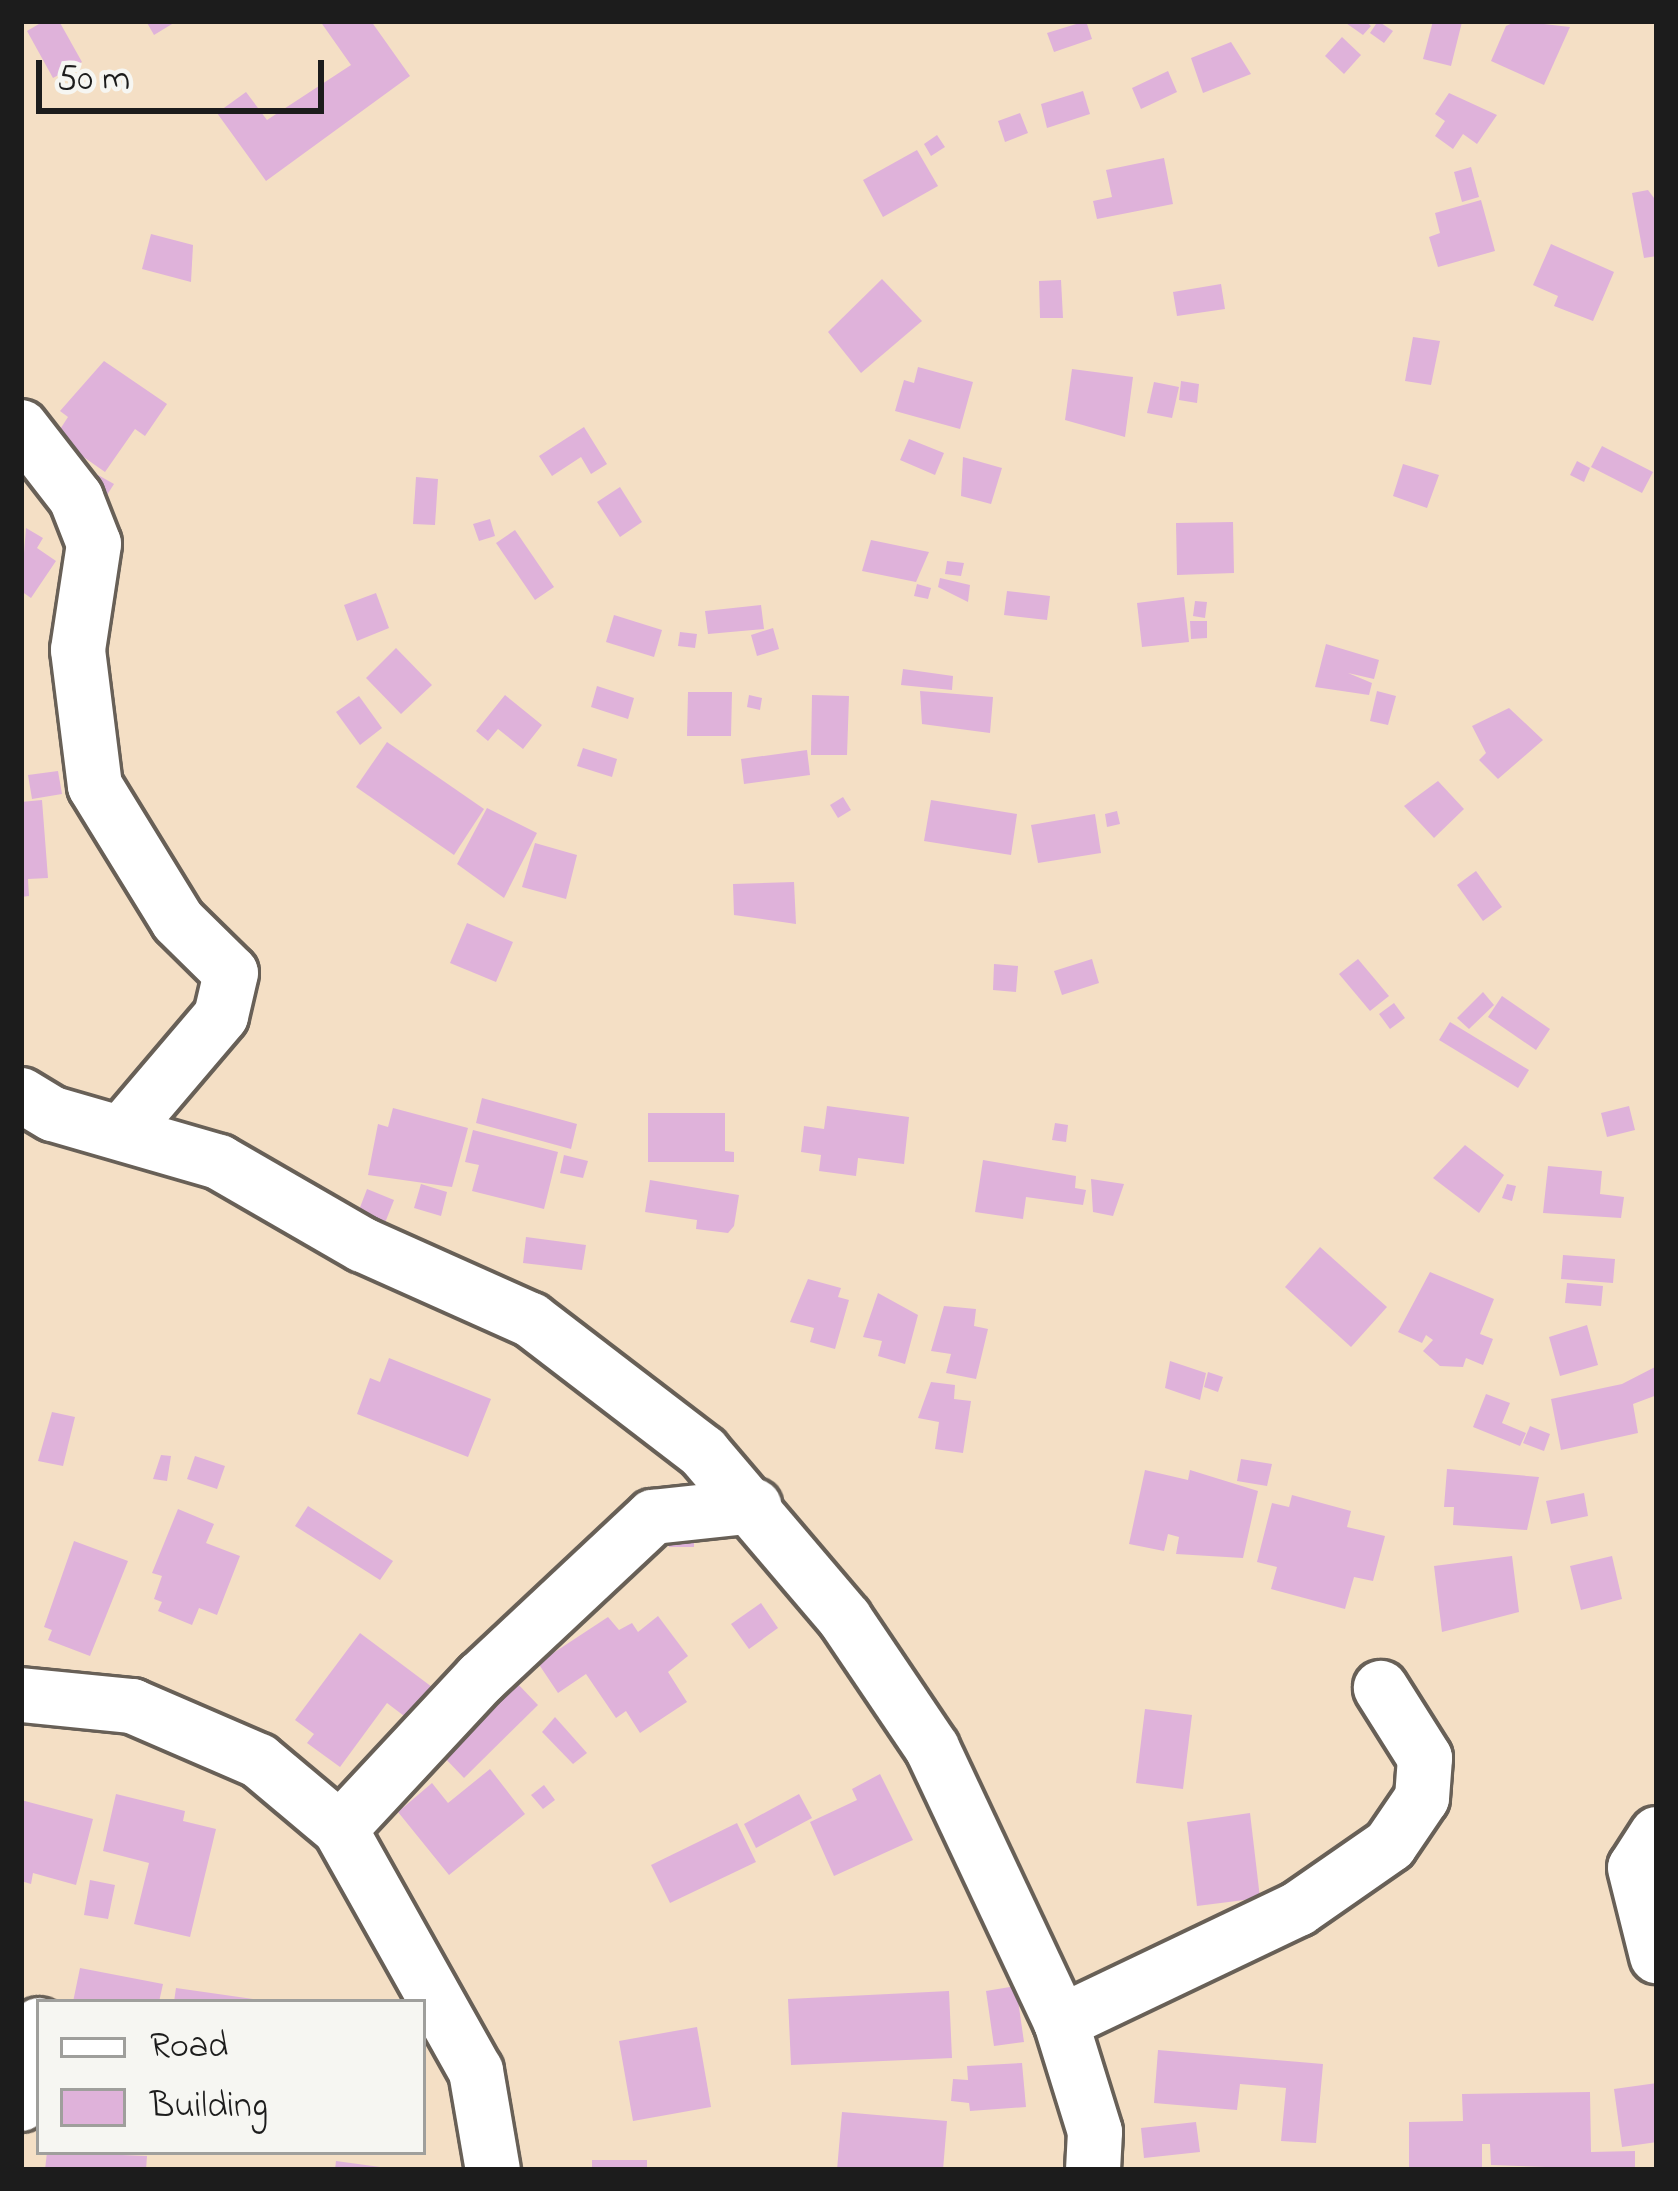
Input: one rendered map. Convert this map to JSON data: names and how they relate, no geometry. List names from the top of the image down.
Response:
{
  "legend": ["Road", "Building"],
  "scale_bar": "50 m"
}
